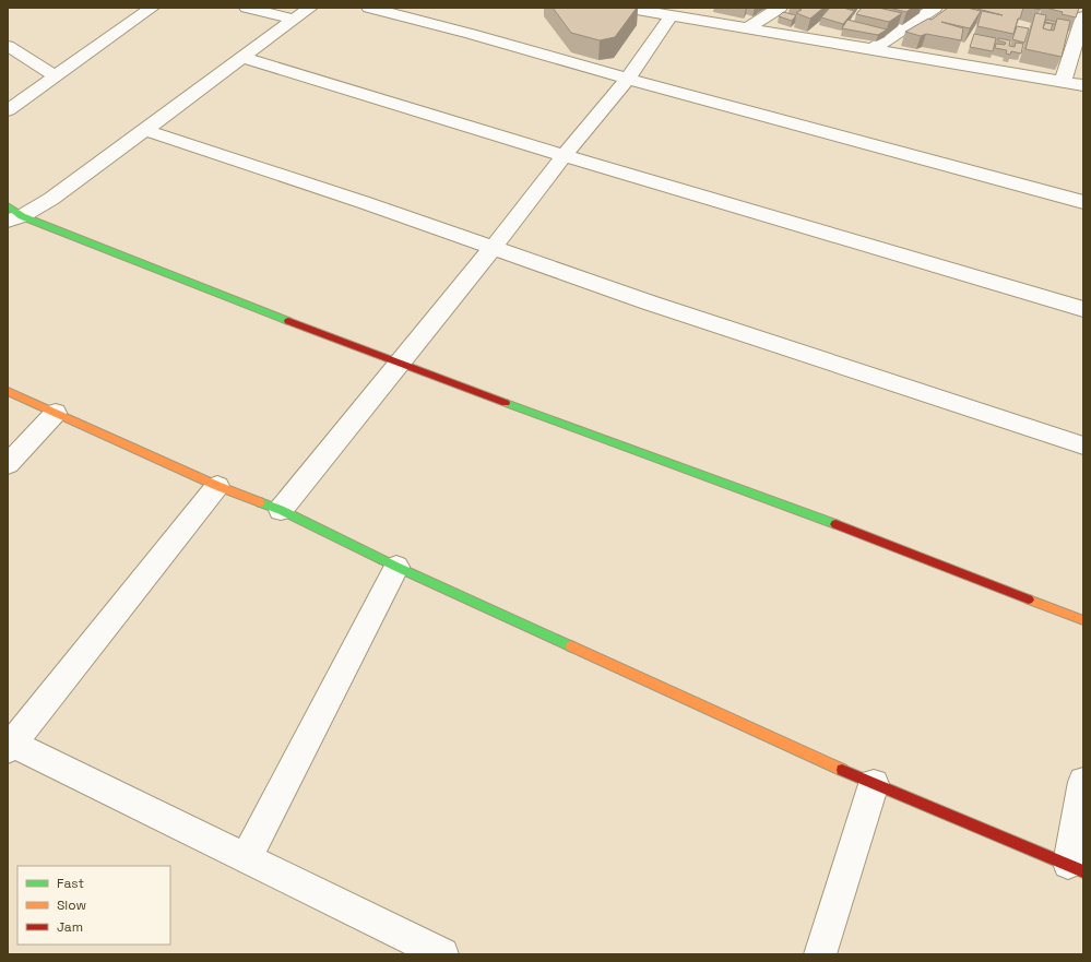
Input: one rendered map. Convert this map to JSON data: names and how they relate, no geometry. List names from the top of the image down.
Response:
{
  "legend": ["Fast", "Slow", "Jam"]
}
